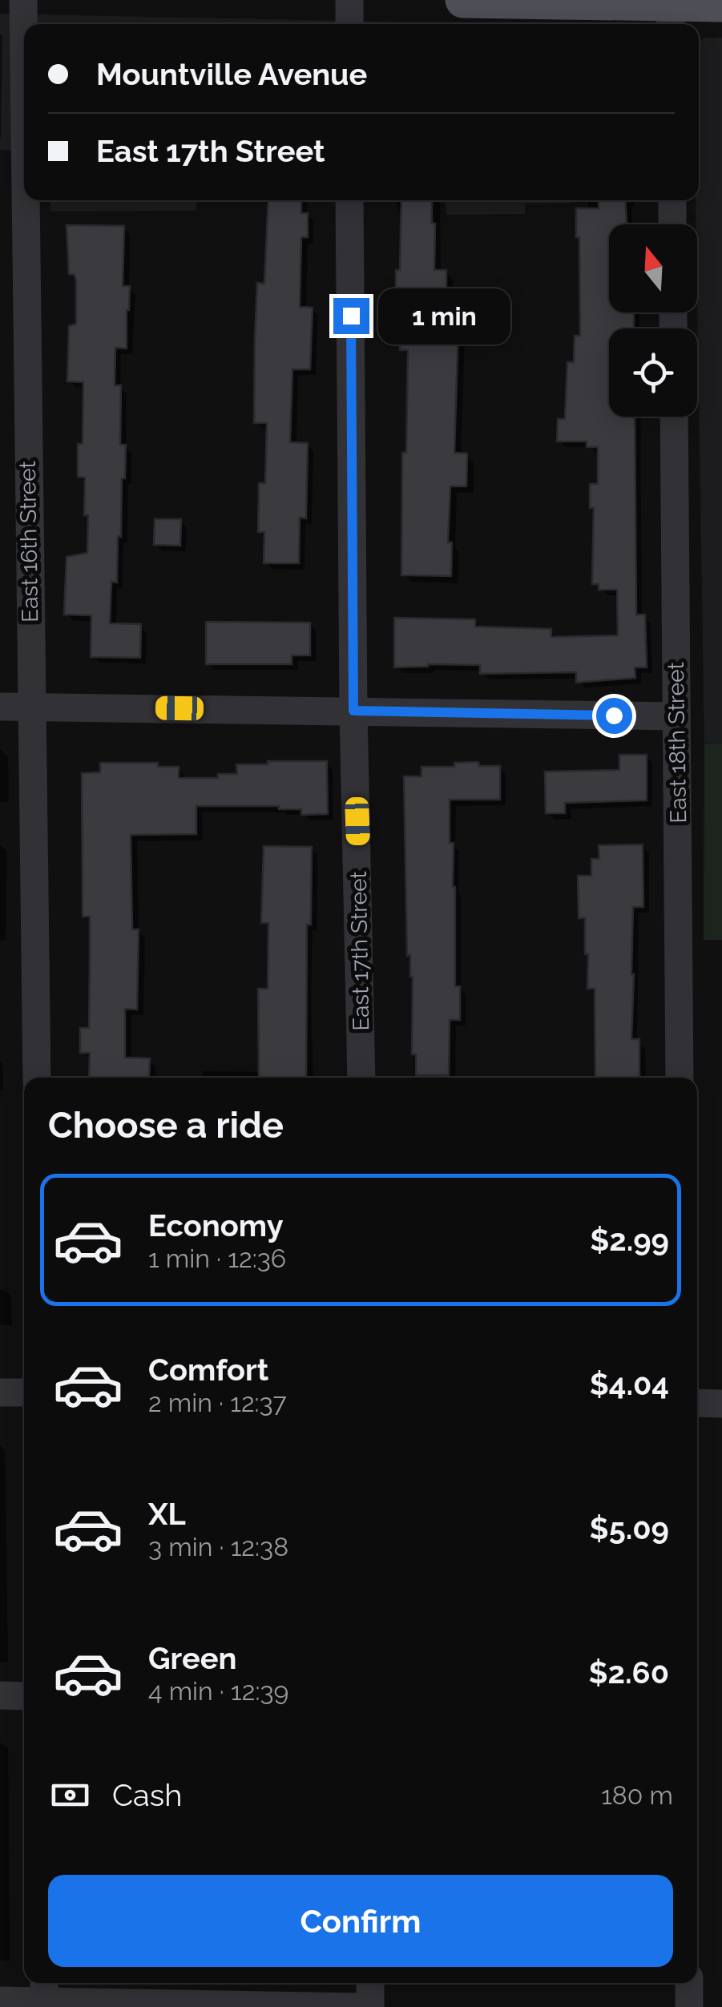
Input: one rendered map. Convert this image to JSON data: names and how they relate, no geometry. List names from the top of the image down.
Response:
{
  "streets": {
    "street": ["East 16th Street", "East 18th Street", "East 17th Street"]
  },
  "north": "top",
  "page": {
    "banner": ["Mountville Avenue", "East 17th Street"],
    "bubble": "1 min",
    "heading": "Choose a ride",
    "list": [
      {
        "name": "Economy",
        "note": "1 min · 12:36",
        "value": "$2.99"
      },
      {
        "name": "Comfort",
        "note": "2 min · 12:37",
        "value": "$4.04"
      },
      {
        "name": "XL",
        "note": "3 min · 12:38",
        "value": "$5.09"
      },
      {
        "name": "Green",
        "note": "4 min · 12:39",
        "value": "$2.60"
      }
    ],
    "pay": ["Cash", "180 m"],
    "buttons": "Confirm"
  }
}
